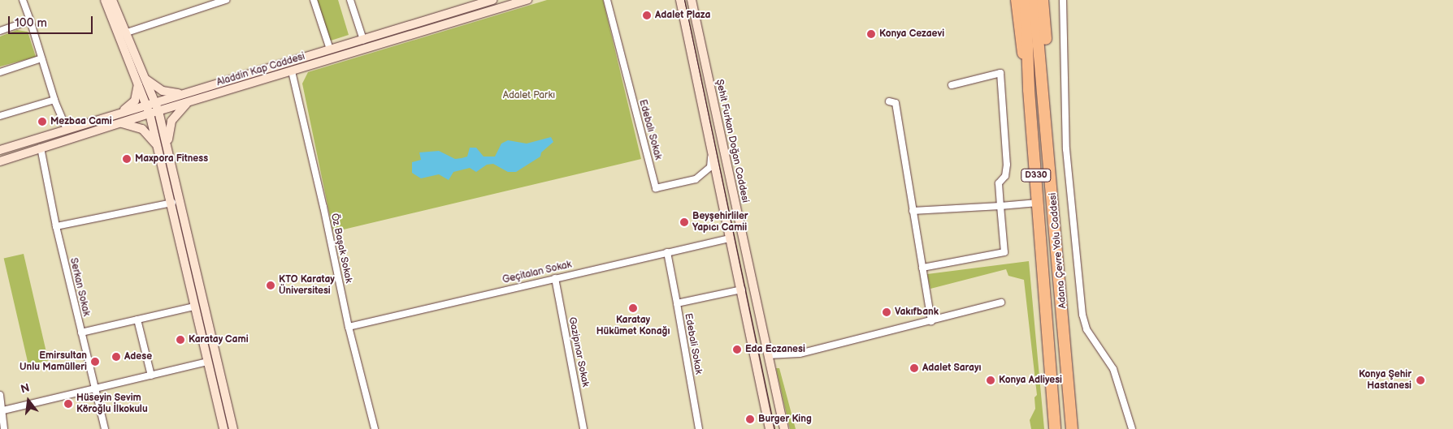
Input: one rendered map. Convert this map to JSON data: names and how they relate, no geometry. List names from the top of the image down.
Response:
{
  "streets": {
    "highway": ["D330", "Adana Çevre Yolu Caddesi"],
    "street": [
      "Aladdin Kap Caddesi",
      "Edebalı Sokak",
      "Şehit Furkan Doğan Caddesi",
      "Öz Başak Sokak",
      "Geçitalan Sokak",
      "Serkan Sokak",
      "Edebali Sokak",
      "Gazipınar Sokak"
    ]
  },
  "crossings": [
    ["Aladdin Kap Caddesi", "Öz Başak Sokak"],
    ["Aladdin Kap Caddesi", "Serkan Sokak"],
    ["Öz Başak Sokak", "Geçitalan Sokak"],
    ["Geçitalan Sokak", "Gazipınar Sokak"]
  ],
  "parks": ["Adalet Parkı"],
  "places": [
    "Adalet Plaza",
    "Konya Cezaevi",
    "Mezbaa Cami",
    "Maxpora Fitness",
    "Beyşehirliler Yapıcı Camii",
    "KTO Karatay Üniversitesi",
    "Karatay Hükümet Konağı",
    "Vakıfbank",
    "Karatay Cami",
    "Eda Eczanesi",
    "Adese",
    "Emirsultan Unlu Mamülleri",
    "Adalet Sarayı",
    "Konya Adliyesi",
    "Konya Şehir Hastanesi",
    "Hüseyin Sevim Köroğlu İlkokulu",
    "Burger King"
  ],
  "scale_bar": "100 m",
  "north": "top"
}
